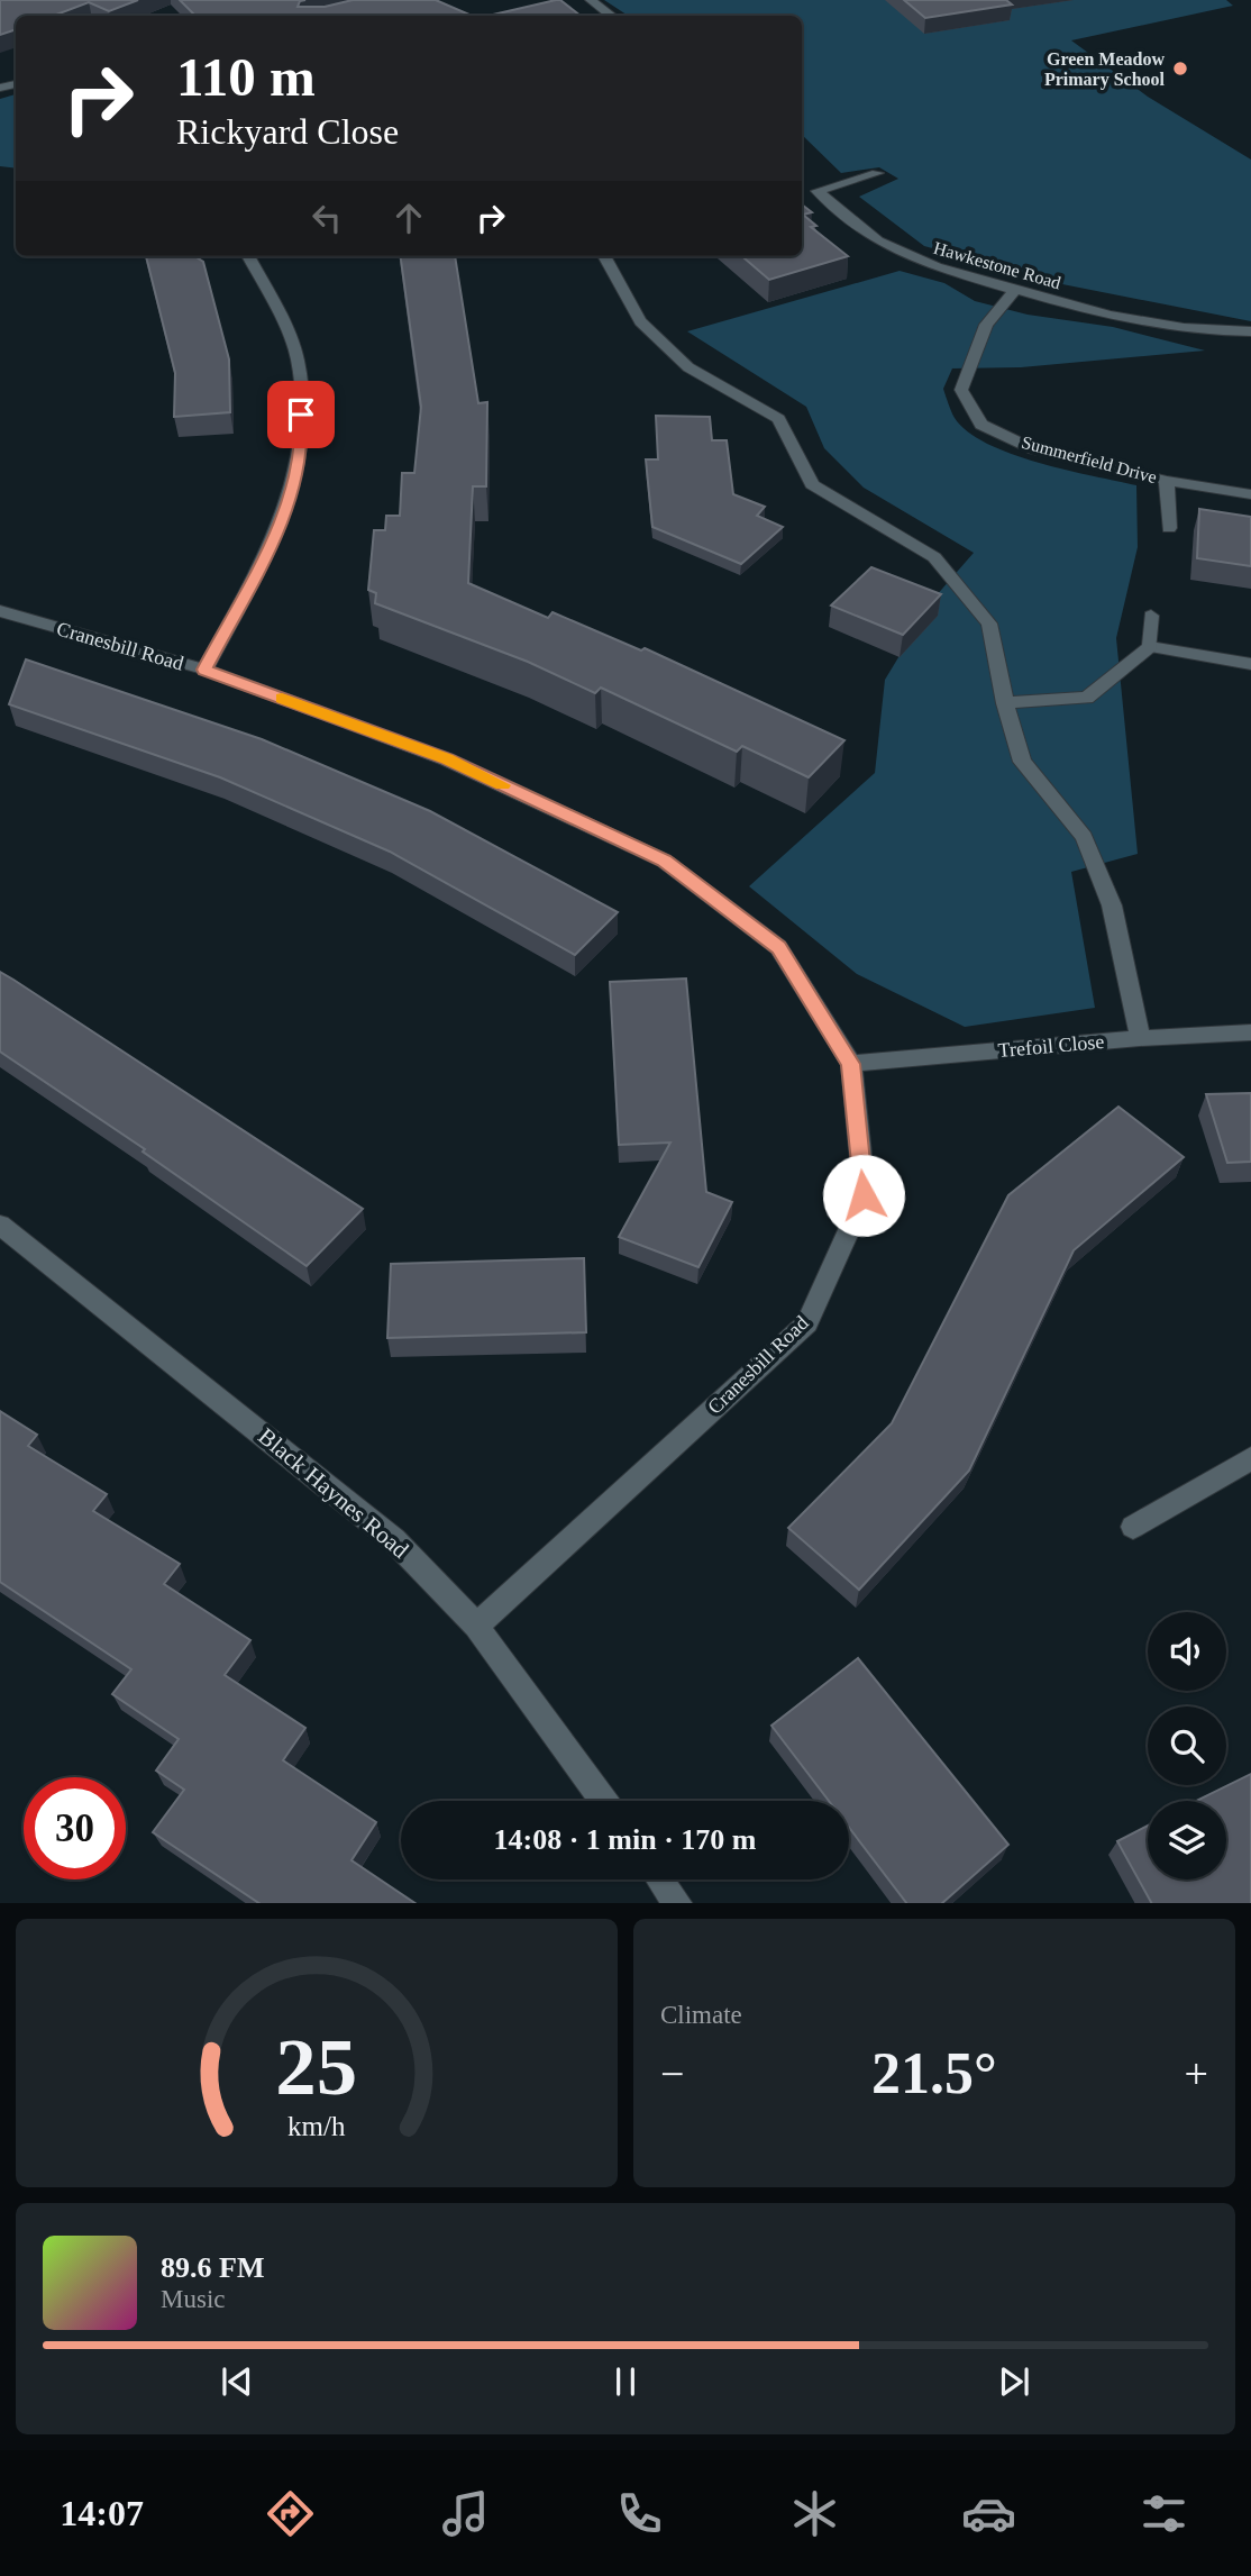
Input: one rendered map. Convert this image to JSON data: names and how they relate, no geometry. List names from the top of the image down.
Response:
{
  "streets": {
    "street": [
      "Hawkestone Road",
      "Summerfield Drive",
      "Cranesbill Road",
      "Trefoil Close",
      "Black Haynes Road"
    ]
  },
  "crossings": [
    ["Hawkestone Road", "Summerfield Drive"],
    ["Cranesbill Road", "Trefoil Close"],
    ["Cranesbill Road", "Black Haynes Road"]
  ],
  "places": ["Green Meadow Primary School"],
  "page": {
    "turn": ["110 m", "Rickyard Close"],
    "limit": "30",
    "trip": "14:08 · 1 min · 170 m",
    "tile": "Climate",
    "heat": ["−", "21.5°", "+"],
    "song": ["89.6 FM", "Music"],
    "tabs": "14:07",
    "gauge": ["25", "km/h"]
  }
}
